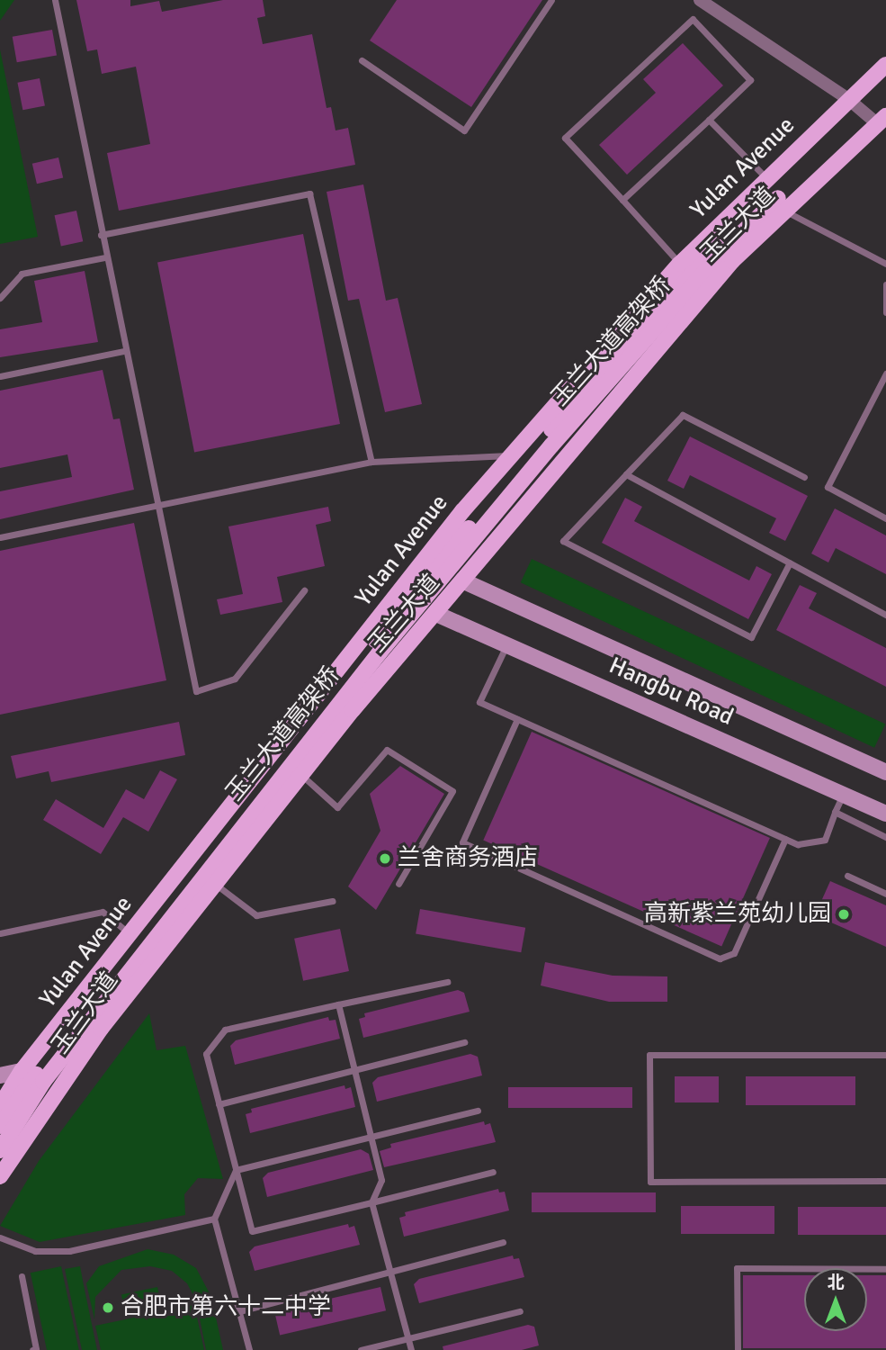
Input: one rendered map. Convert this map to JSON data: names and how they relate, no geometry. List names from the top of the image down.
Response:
{
  "streets": {
    "main road": [
      "Yulan Avenue",
      "玉兰大道",
      "玉兰大道高架桥",
      "Hangbu Road"
    ]
  },
  "crossings": [
    ["Yulan Avenue", "玉兰大道"],
    ["Yulan Avenue", "玉兰大道高架桥"],
    ["玉兰大道", "玉兰大道高架桥"],
    ["玉兰大道", "Hangbu Road"]
  ],
  "places": ["兰舍商务酒店", "高新紫兰苑幼儿园", "合肥市第六十二中学"],
  "north": "top"
}
